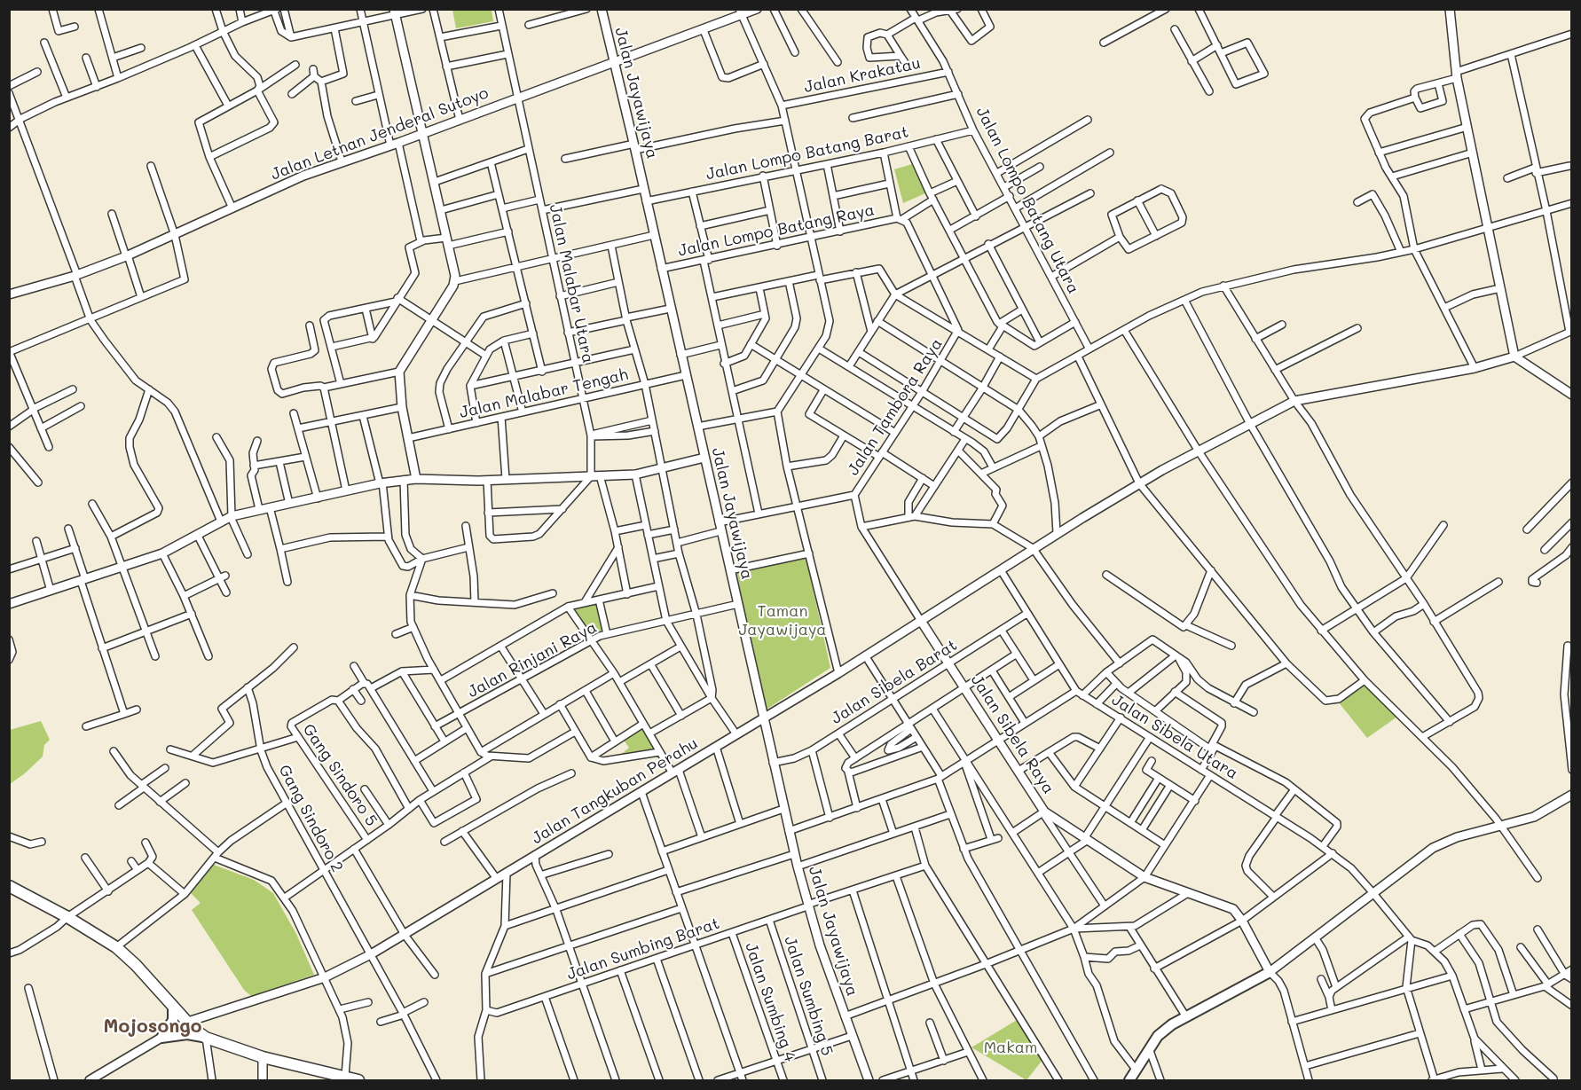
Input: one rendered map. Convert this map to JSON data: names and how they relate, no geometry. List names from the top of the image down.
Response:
{
  "streets": {
    "main road": [
      "Jalan Jayawijaya",
      "Jalan Letnan Jenderal Sutoyo",
      "Jalan Sibela Raya",
      "Jalan Tangkuban Perahu"
    ],
    "street": [
      "Jalan Krakatau",
      "Jalan Lompo Batang Barat",
      "Jalan Lompo Batang Utara",
      "Jalan Lompo Batang Raya",
      "Jalan Malabar Utara",
      "Jalan Malabar Tengah",
      "Jalan Tambora Raya",
      "Jalan Rinjani Raya",
      "Jalan Sibela Barat",
      "Jalan Sibela Utara",
      "Gang Sindoro 5",
      "Gang Sindoro 2",
      "Jalan Sumbing Barat",
      "Jalan Sumbing 5",
      "Jalan Sumbing 4"
    ]
  },
  "crossings": [
    ["Jalan Krakatau", "Jalan Lompo Batang Utara"],
    ["Jalan Jayawijaya", "Jalan Letnan Jenderal Sutoyo"],
    ["Jalan Jayawijaya", "Jalan Lompo Batang Barat"],
    ["Jalan Jayawijaya", "Jalan Lompo Batang Raya"],
    ["Jalan Jayawijaya", "Jalan Malabar Tengah"],
    ["Jalan Jayawijaya", "Jalan Rinjani Raya"],
    ["Jalan Jayawijaya", "Jalan Sibela Barat"],
    ["Jalan Jayawijaya", "Jalan Tangkuban Perahu"],
    ["Jalan Jayawijaya", "Jalan Sumbing Barat"],
    ["Jalan Letnan Jenderal Sutoyo", "Jalan Malabar Utara"],
    ["Jalan Lompo Batang Barat", "Jalan Lompo Batang Utara"],
    ["Jalan Malabar Utara", "Jalan Malabar Tengah"],
    ["Jalan Sibela Barat", "Jalan Sibela Raya"],
    ["Jalan Sibela Barat", "Jalan Sibela Utara"],
    ["Jalan Sibela Raya", "Jalan Tangkuban Perahu"],
    ["Jalan Sibela Utara", "Jalan Tangkuban Perahu"],
    ["Jalan Tangkuban Perahu", "Gang Sindoro 2"],
    ["Jalan Sumbing Barat", "Jalan Sumbing 5"],
    ["Jalan Sumbing Barat", "Jalan Sumbing 4"]
  ],
  "districts": ["Mojosongo"],
  "parks": ["Taman Jayawijaya", "Makam"]
}
